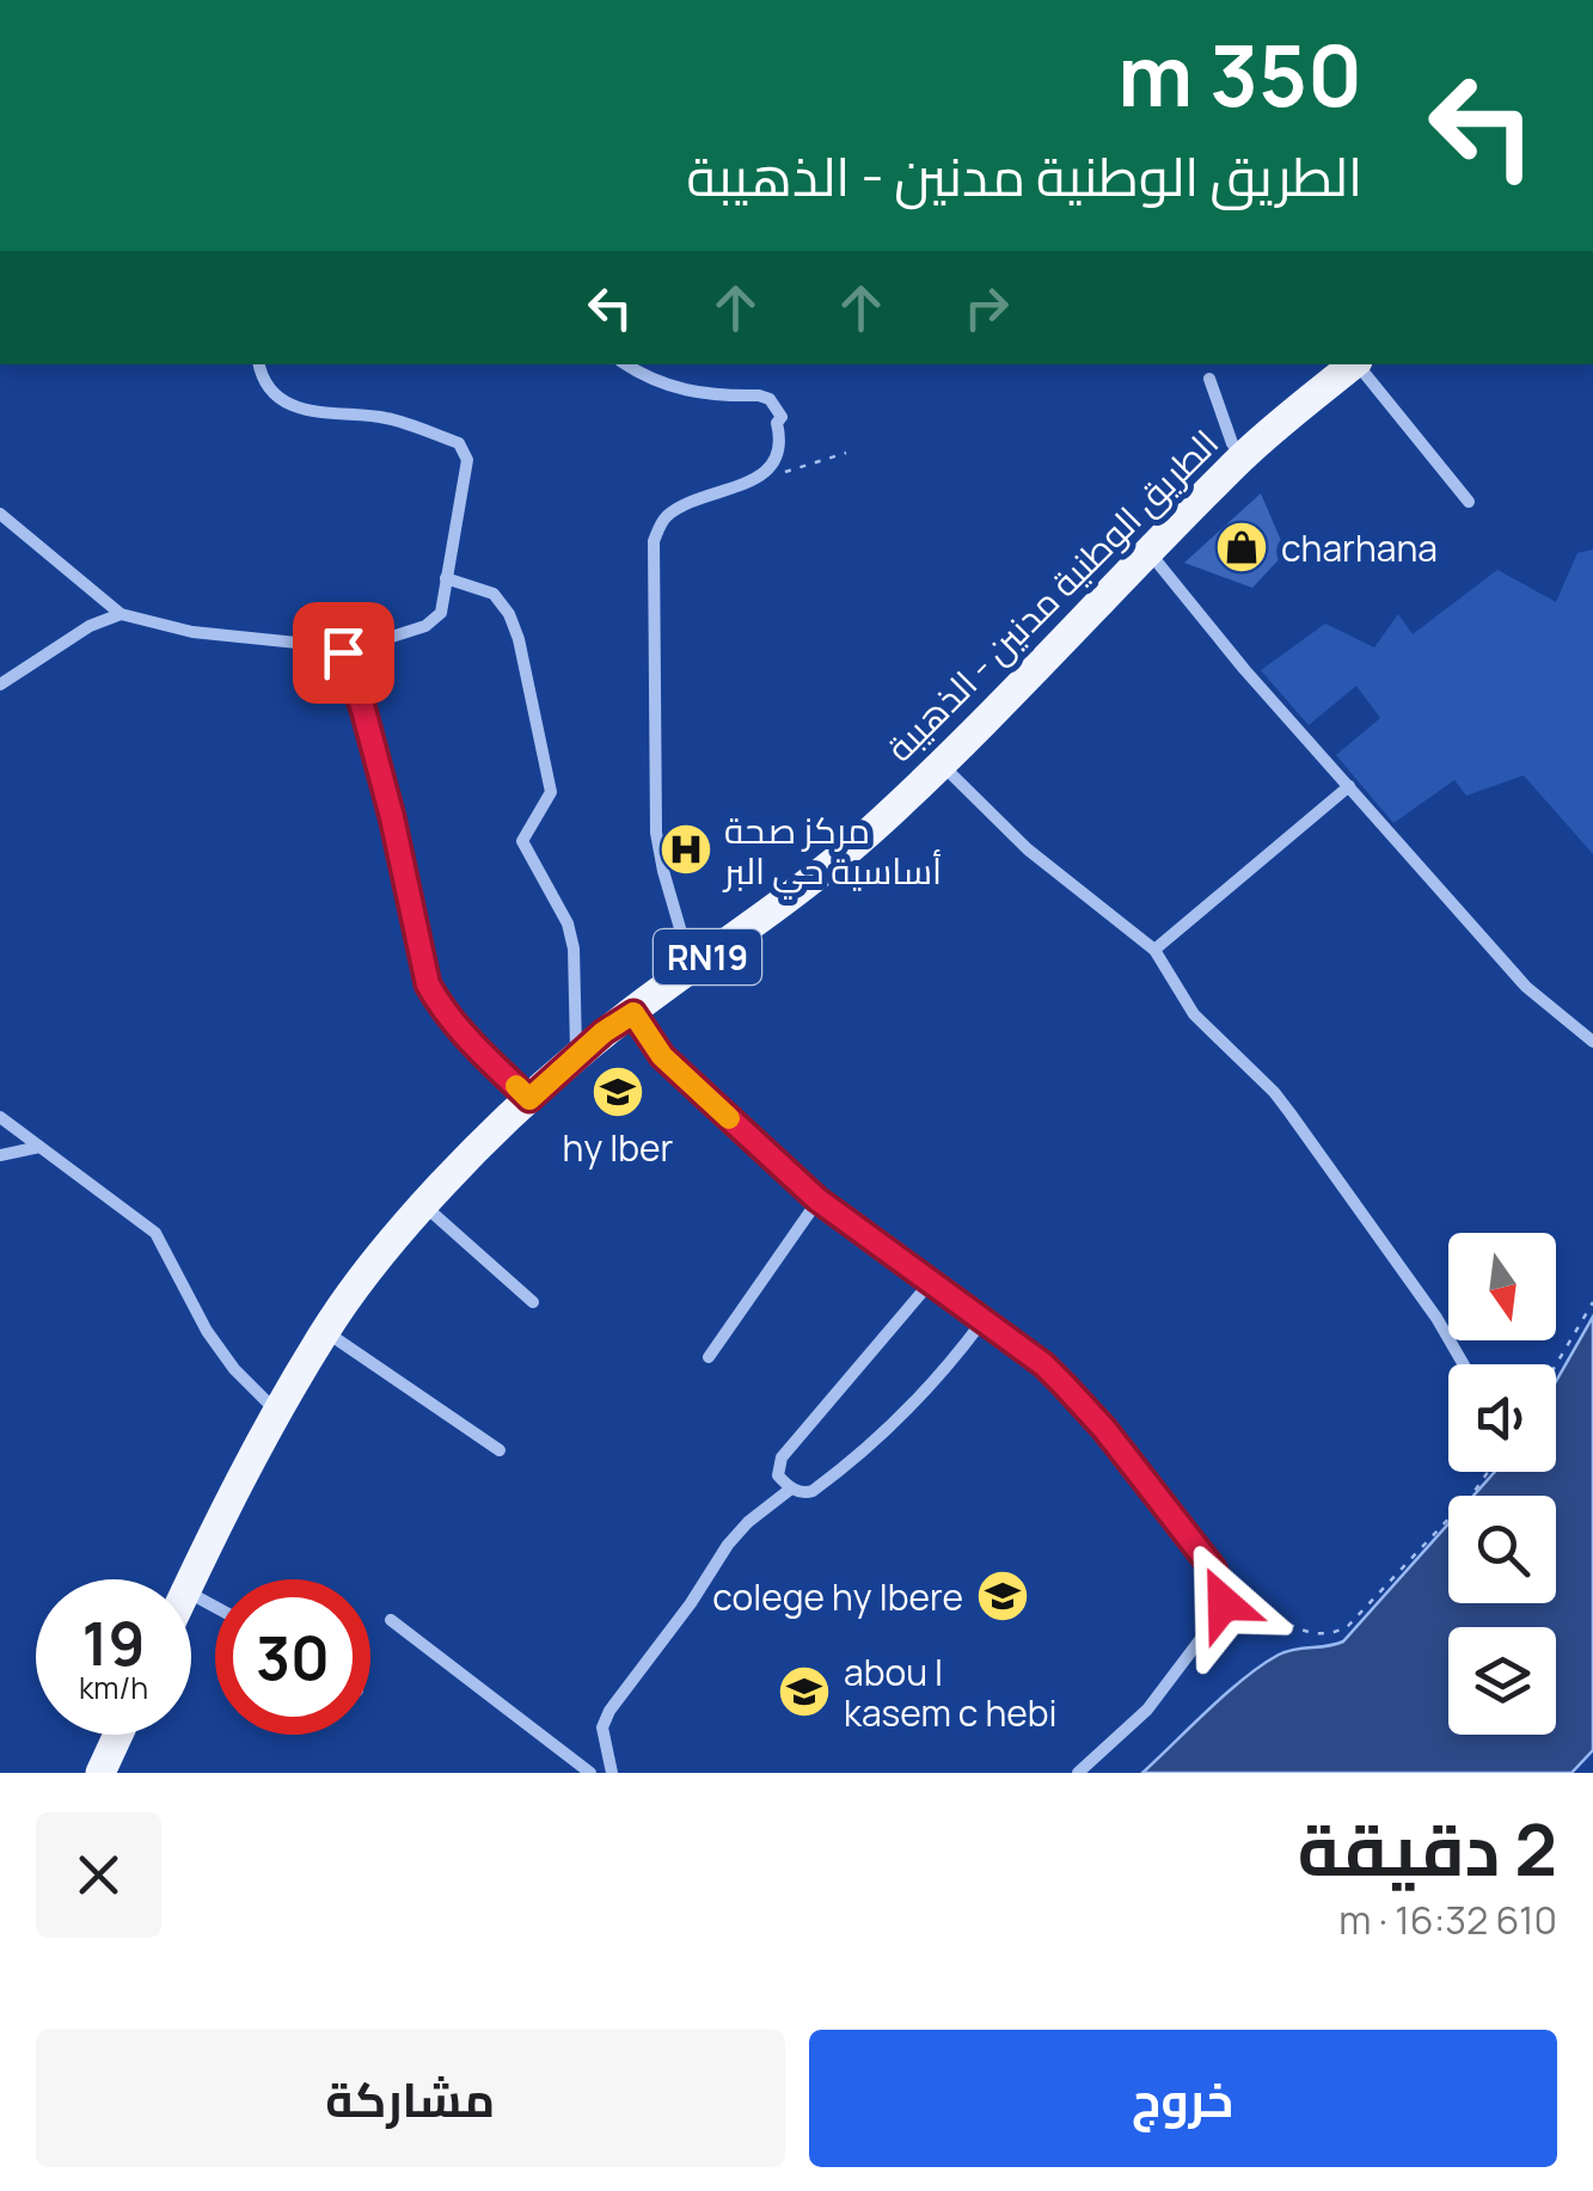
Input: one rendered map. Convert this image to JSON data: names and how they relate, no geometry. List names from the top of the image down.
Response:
{
  "streets": {
    "main road": ["الطريق الوطنية مدنين - الذهيبة", "RN19"]
  },
  "places": {
    "shop": ["charhana"],
    "hospital": ["مركز صحة أساسية حي البر"],
    "school or university": ["hy lber", "colege hy lbere", "abou l kasem c hebi"]
  },
  "north": "bottom",
  "page": {
    "turn": ["350 m", "الطريق الوطنية مدنين - الذهيبة"],
    "speed": "19 km/h",
    "limit": "30",
    "heading": ["2 دقيقة", "610 m · 16:32"],
    "buttons": ["خروج", "مشاركة"]
  }
}
